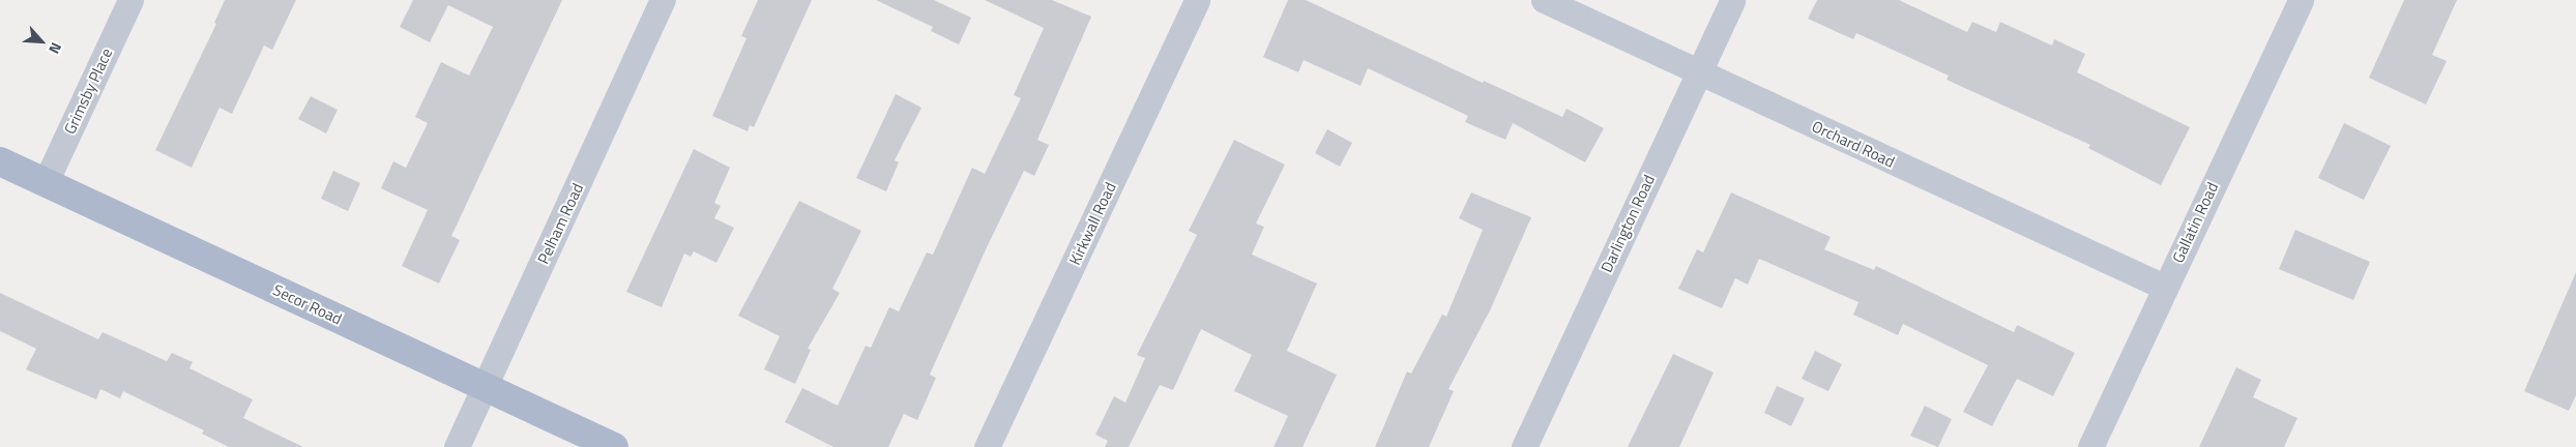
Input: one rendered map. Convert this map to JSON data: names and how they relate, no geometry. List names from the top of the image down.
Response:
{
  "streets": {
    "main road": ["Secor Road"],
    "street": [
      "Grimsby Place",
      "Orchard Road",
      "Gallatin Road",
      "Pelham Road",
      "Kirkwall Road",
      "Darlington Road"
    ]
  },
  "crossings": [
    ["Grimsby Place", "Secor Road"],
    ["Orchard Road", "Gallatin Road"],
    ["Orchard Road", "Darlington Road"],
    ["Pelham Road", "Secor Road"]
  ],
  "north": "bottom right"
}
